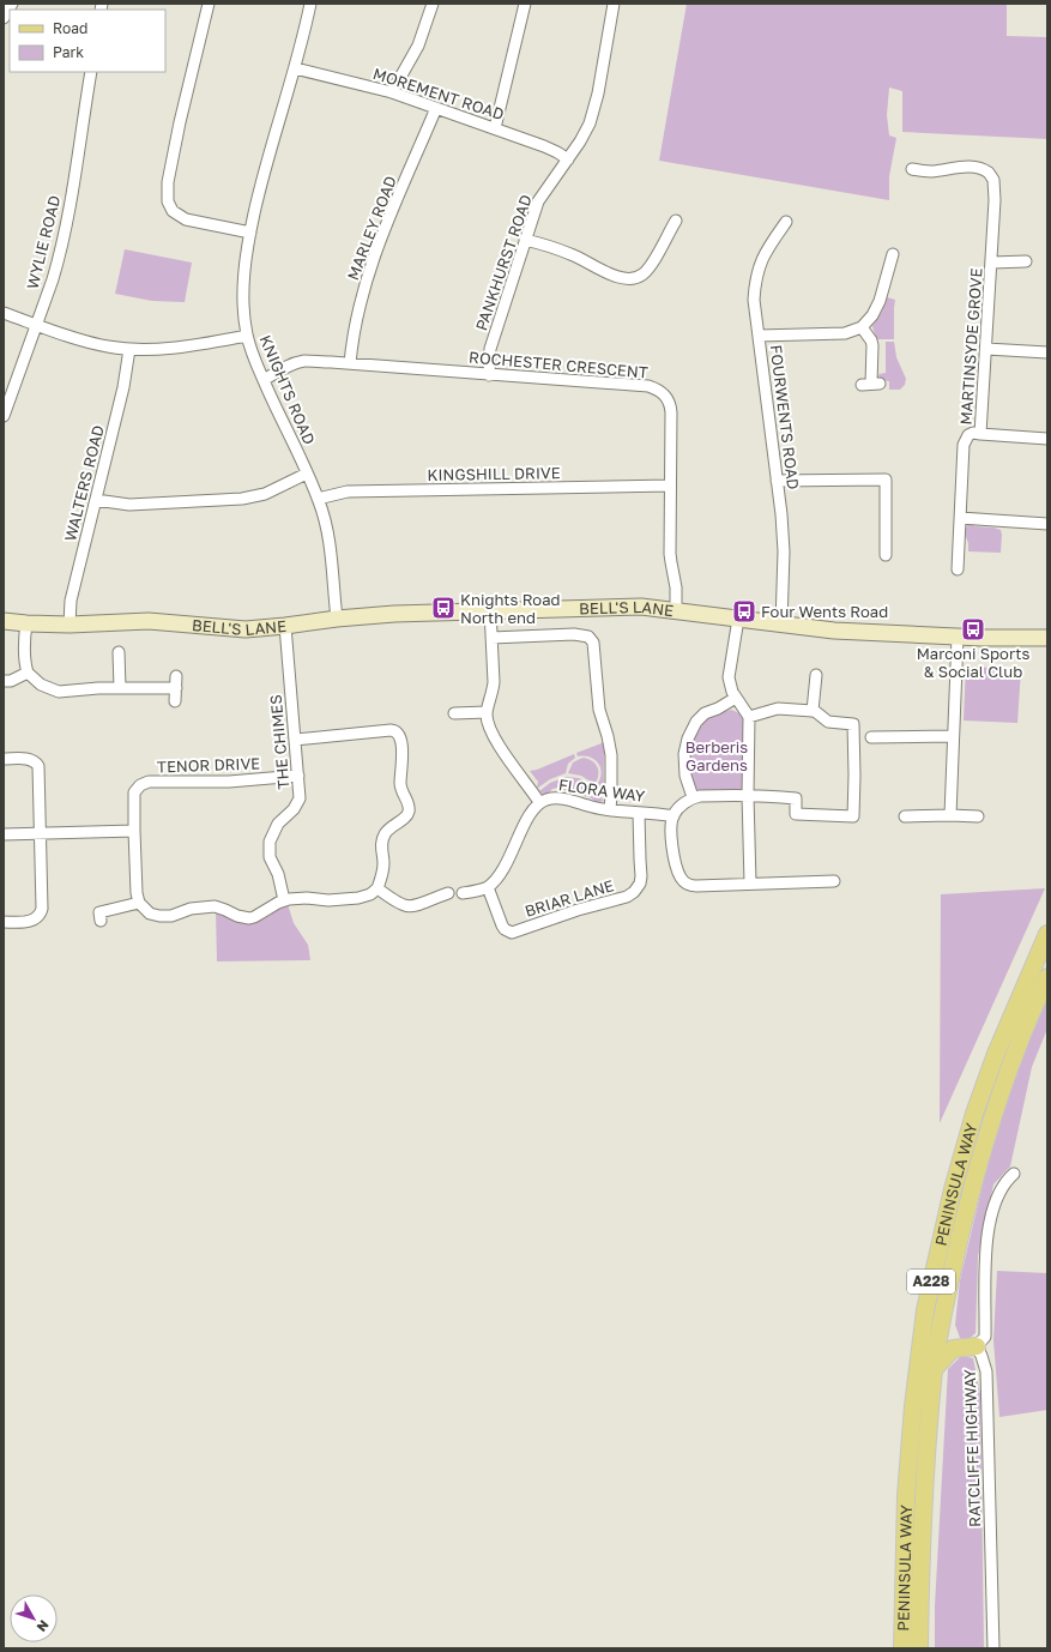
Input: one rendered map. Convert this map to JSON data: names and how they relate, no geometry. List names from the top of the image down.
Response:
{
  "streets": {
    "main road": ["PENINSULA WAY", "A228"],
    "street": [
      "MOREMENT ROAD",
      "MARLEY ROAD",
      "WYLIE ROAD",
      "PANKHURST ROAD",
      "MARTINSYDE GROVE",
      "ROCHESTER CRESCENT",
      "KNIGHTS ROAD",
      "FOURWENTS ROAD",
      "KINGSHILL DRIVE",
      "WALTERS ROAD",
      "BELL'S LANE",
      "THE CHIMES",
      "TENOR DRIVE",
      "FLORA WAY",
      "BRIAR LANE",
      "RATCLIFFE HIGHWAY"
    ]
  },
  "crossings": [
    ["MOREMENT ROAD", "MARLEY ROAD"],
    ["MOREMENT ROAD", "PANKHURST ROAD"],
    ["MOREMENT ROAD", "KNIGHTS ROAD"],
    ["MARLEY ROAD", "ROCHESTER CRESCENT"],
    ["PANKHURST ROAD", "ROCHESTER CRESCENT"],
    ["ROCHESTER CRESCENT", "KNIGHTS ROAD"],
    ["ROCHESTER CRESCENT", "KINGSHILL DRIVE"],
    ["ROCHESTER CRESCENT", "BELL'S LANE"],
    ["KNIGHTS ROAD", "KINGSHILL DRIVE"],
    ["KNIGHTS ROAD", "BELL'S LANE"],
    ["FOURWENTS ROAD", "BELL'S LANE"],
    ["WALTERS ROAD", "BELL'S LANE"],
    ["BELL'S LANE", "THE CHIMES"],
    ["THE CHIMES", "TENOR DRIVE"],
    ["FLORA WAY", "BRIAR LANE"]
  ],
  "parks": ["Berberis Gardens"],
  "places": {
    "bus stop": ["Knights Road North end", "Four Wents Road", "Marconi Sports & Social Club"]
  },
  "legend": ["Road", "Park"],
  "north": "bottom right"
}
